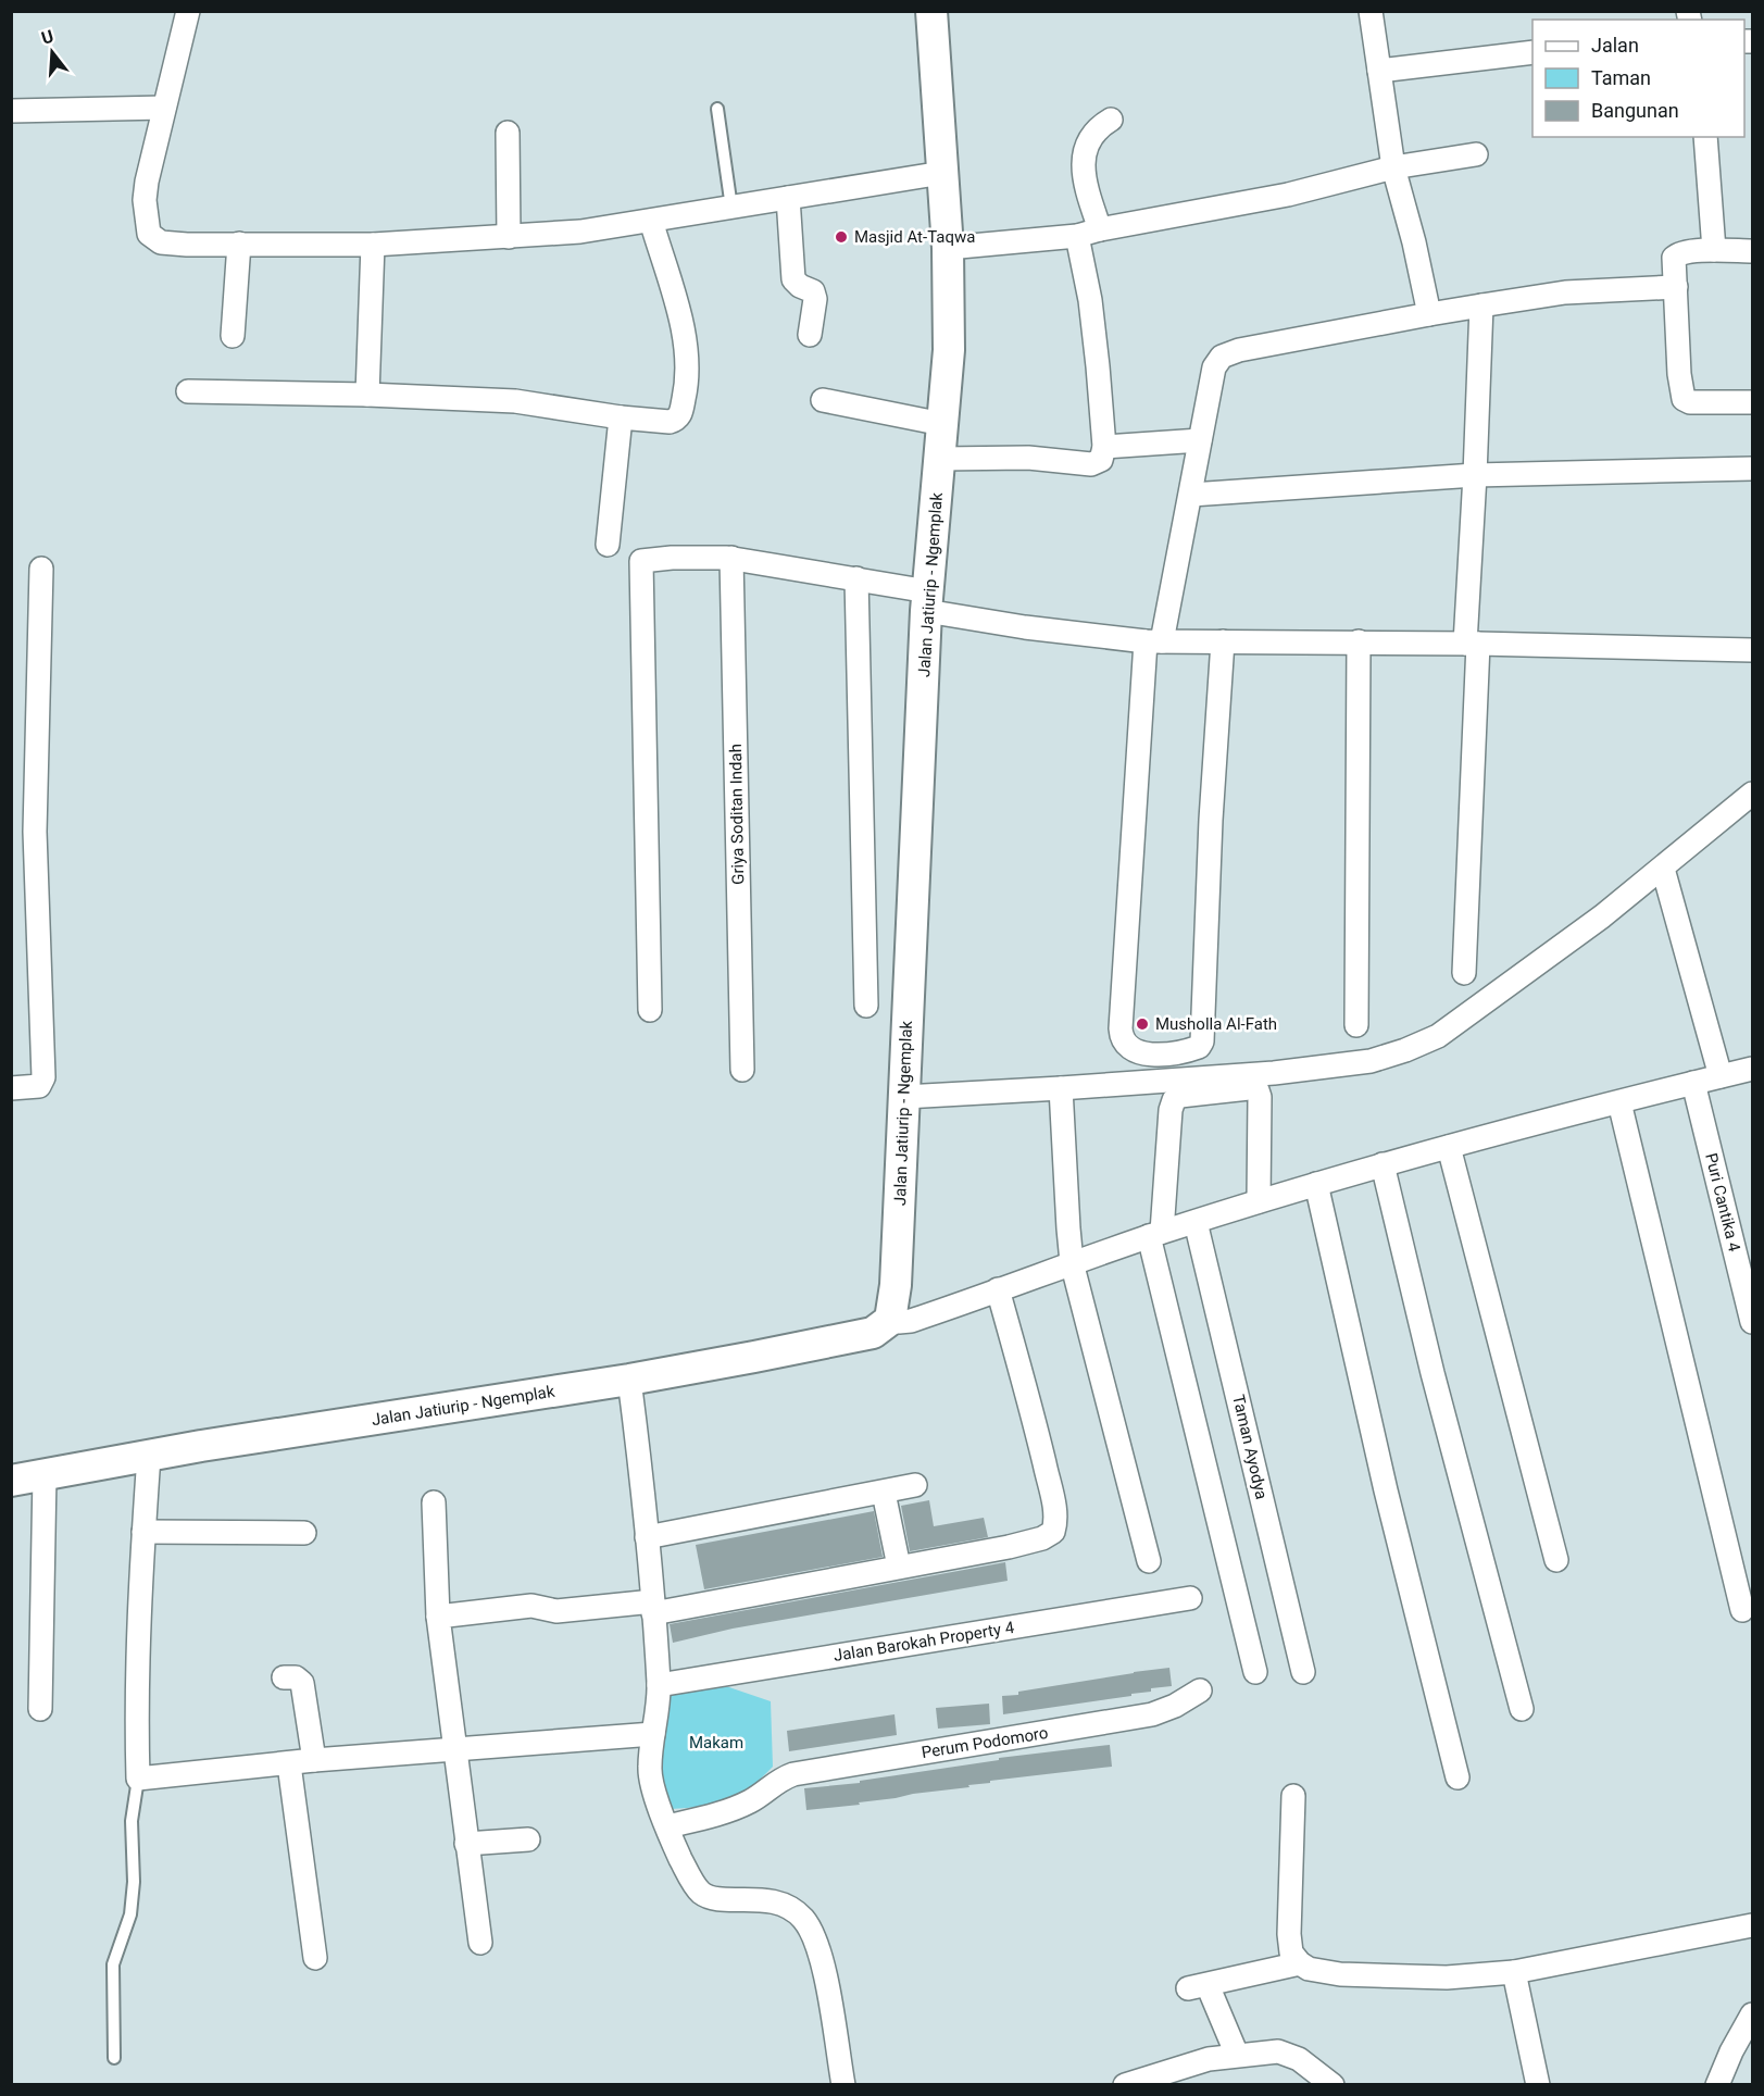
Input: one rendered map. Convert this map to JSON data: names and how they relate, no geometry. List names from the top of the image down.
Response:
{
  "streets": {
    "street": [
      "Jalan Jatiurip - Ngemplak",
      "Griya Soditan Indah",
      "Puri Cantika 4",
      "Taman Ayodya",
      "Jalan Barokah Property 4",
      "Perum Podomoro"
    ]
  },
  "parks": ["Makam"],
  "places": ["Masjid At-Taqwa", "Musholla Al-Fath"],
  "legend": ["Jalan", "Taman", "Bangunan"],
  "north": "top"
}
